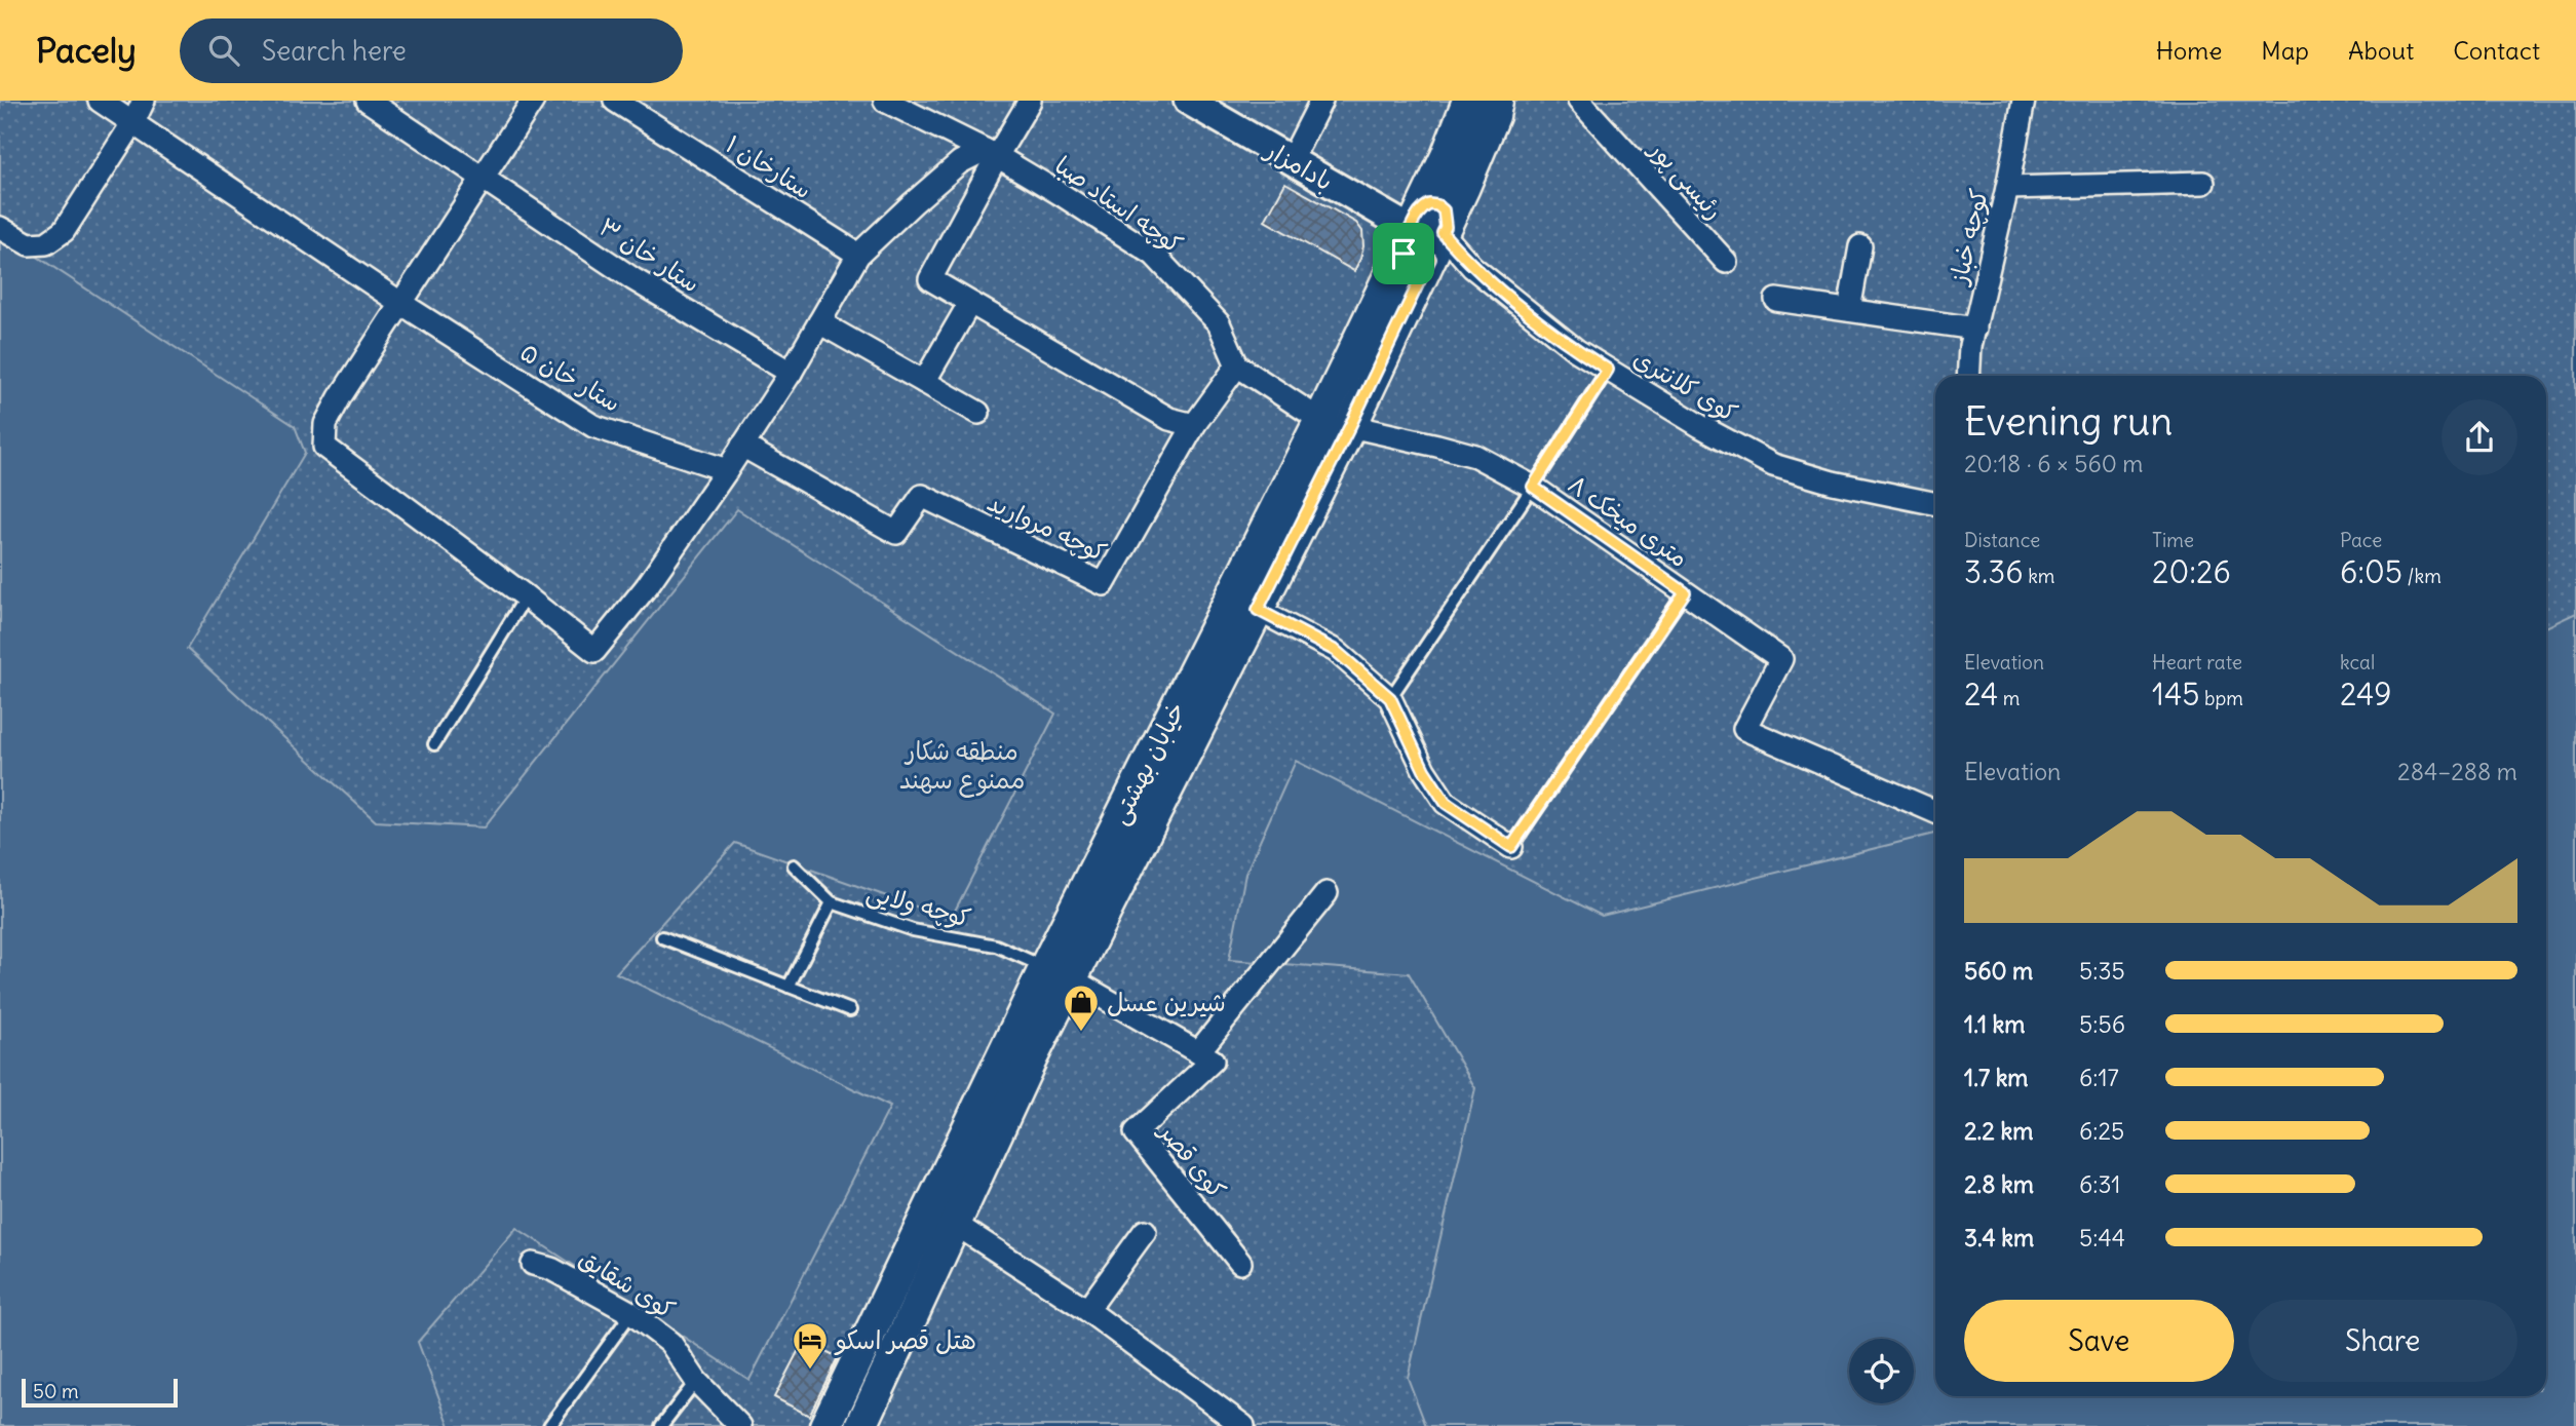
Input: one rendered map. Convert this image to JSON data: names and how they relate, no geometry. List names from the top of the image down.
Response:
{
  "streets": {
    "main road": ["خیابان بهشتی"],
    "street": [
      "بادامزار",
      "ستارخان ۱",
      "رئیسی پور",
      "کوچه استاد صبا",
      "کوچه خباز",
      "ستار خان ۳",
      "ستار خان ۵",
      "کوی کلانتری",
      "۸ متری میخک",
      "کوچه مروارید",
      "کوی قصر",
      "کوی شقایق"
    ],
    "lane": ["کوچه ولایی"]
  },
  "crossings": [
    ["بادامزار", "کوی کلانتری"],
    ["بادامزار", "خیابان بهشتی"],
    ["کوی کلانتری", "خیابان بهشتی"],
    ["۸ متری میخک", "خیابان بهشتی"],
    ["خیابان بهشتی", "کوچه ولایی"]
  ],
  "parks": ["منطقه شکار ممنوع سهند"],
  "places": {
    "shop": ["شیرین عسل"],
    "hotel": ["هتل قصر اسکو"]
  },
  "scale_bar": "50 m",
  "page": {
    "header": "Pacely",
    "search": "Search here",
    "nav": [
      "Home",
      "Map",
      "About",
      "Contact"
    ],
    "heading": ["Evening run", "20:18 · 6 × 560 m"],
    "stats": [
      ["Distance", "3.36 km"],
      ["Time", "20:26"],
      ["Pace", "6:05 /km"],
      ["Elevation", "24 m"],
      ["Heart rate", "145 bpm"],
      ["kcal", "249"]
    ],
    "chart": ["Elevation", "284–288 m"],
    "list": [
      {
        "name": "560 m",
        "note": "5:35"
      },
      {
        "name": "1.1 km",
        "note": "5:56"
      },
      {
        "name": "1.7 km",
        "note": "6:17"
      },
      {
        "name": "2.2 km",
        "note": "6:25"
      },
      {
        "name": "2.8 km",
        "note": "6:31"
      },
      {
        "name": "3.4 km",
        "note": "5:44"
      }
    ],
    "buttons": ["Save", "Share"],
    "scale": "50 m"
  }
}
